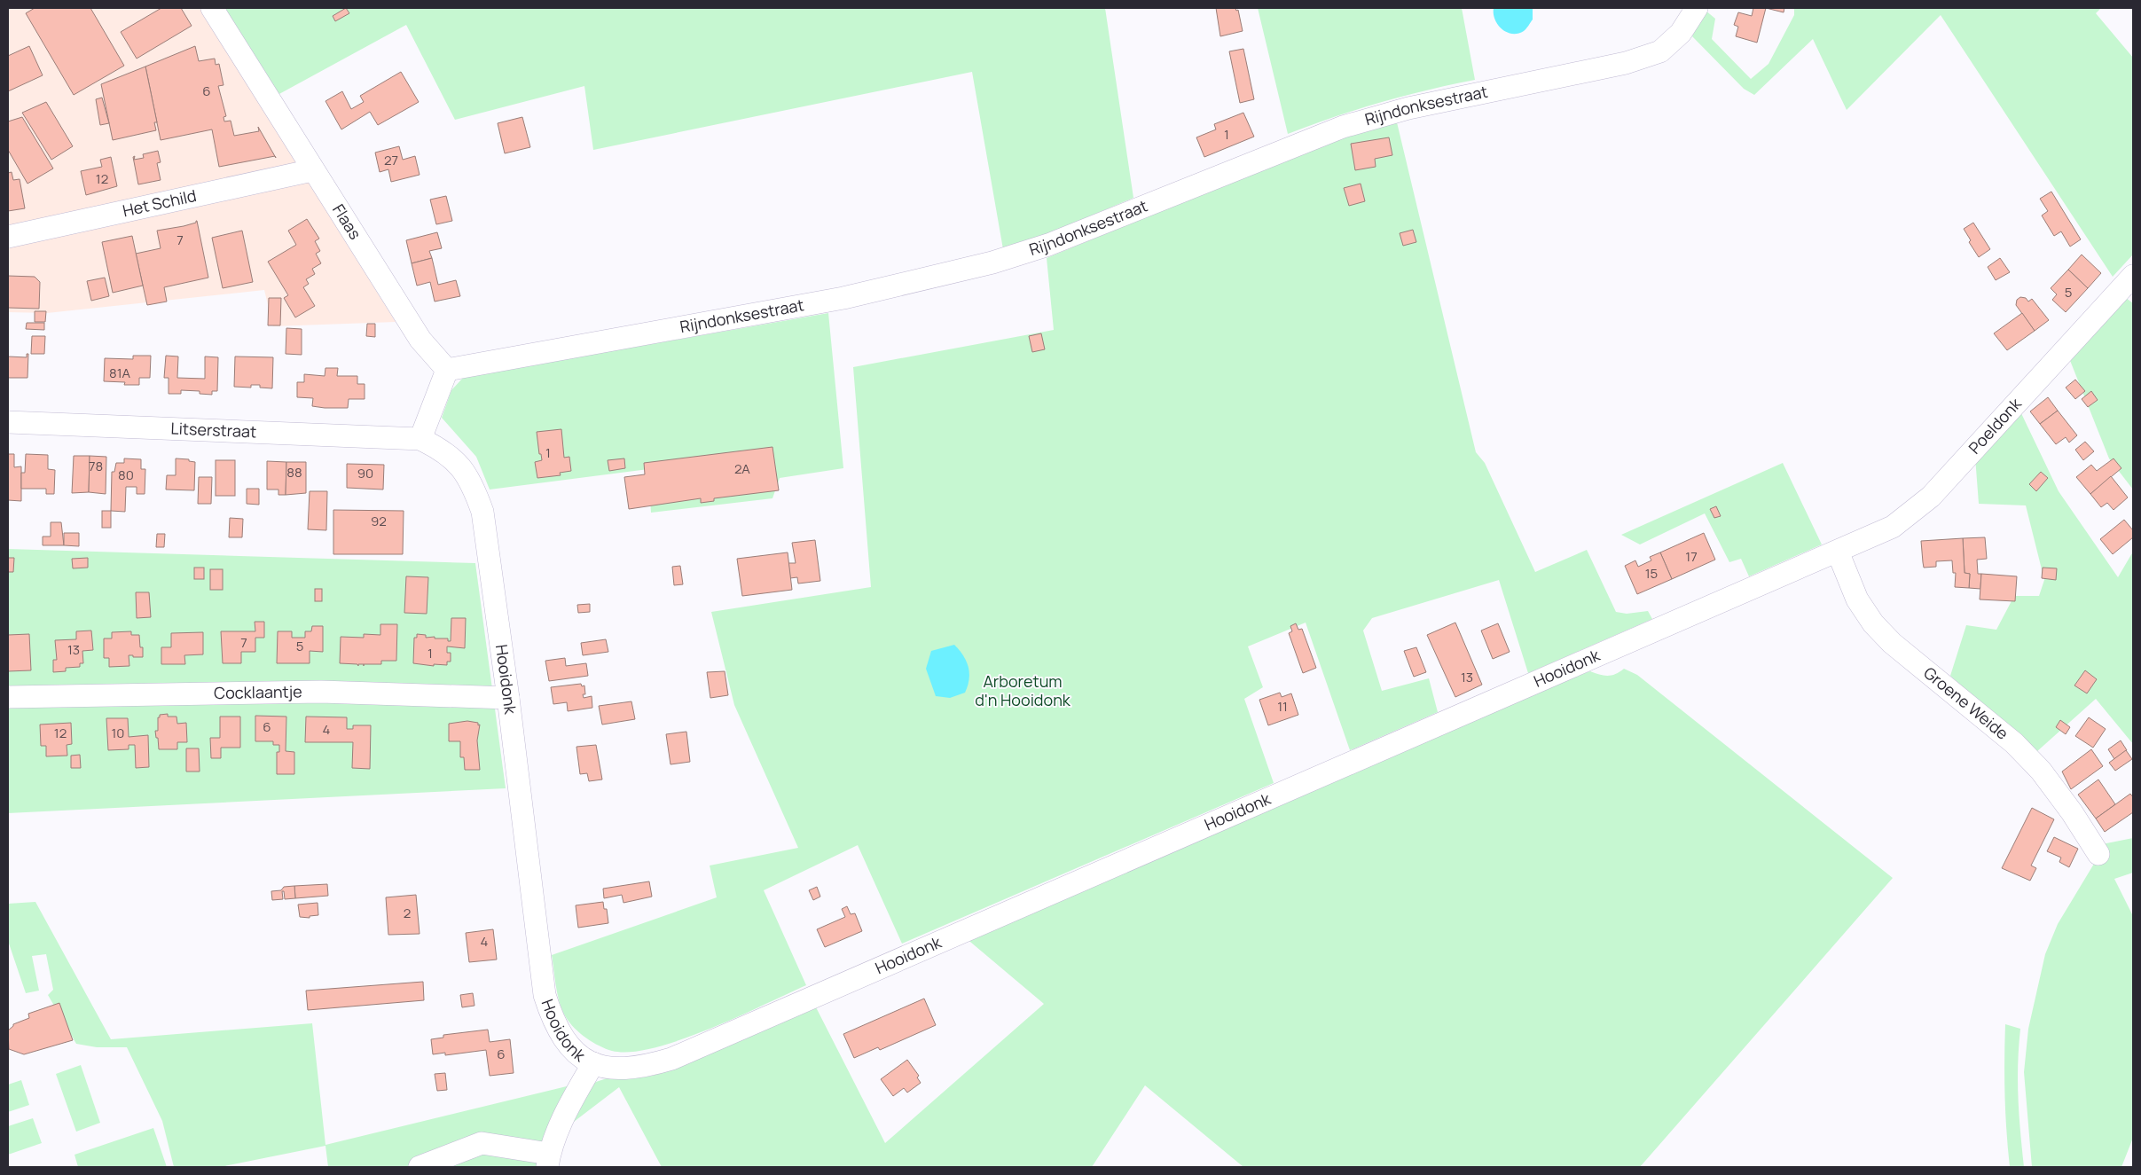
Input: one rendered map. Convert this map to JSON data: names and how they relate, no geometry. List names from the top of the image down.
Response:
{
  "streets": {
    "street": [
      "Rijndonksestraat",
      "Het Schild",
      "Flaas",
      "Poeldonk",
      "Litserstraat",
      "Hooidonk",
      "Cocklaantje",
      "Groene Weide"
    ]
  },
  "crossings": [
    ["Rijndonksestraat", "Flaas"],
    ["Het Schild", "Flaas"],
    ["Poeldonk", "Hooidonk"],
    ["Poeldonk", "Groene Weide"],
    ["Litserstraat", "Hooidonk"],
    ["Hooidonk", "Cocklaantje"],
    ["Hooidonk", "Groene Weide"]
  ],
  "parks": ["Arboretum d'n Hooidonk"],
  "house_numbers": [
    "6",
    "1",
    "27",
    "12",
    "7",
    "5",
    "81A",
    "1",
    "78",
    "2A",
    "88",
    "90",
    "80",
    "92",
    "17",
    "15",
    "7",
    "5",
    "13",
    "1",
    "13",
    "11",
    "6",
    "4",
    "12",
    "10",
    "2",
    "4",
    "6"
  ]
}
